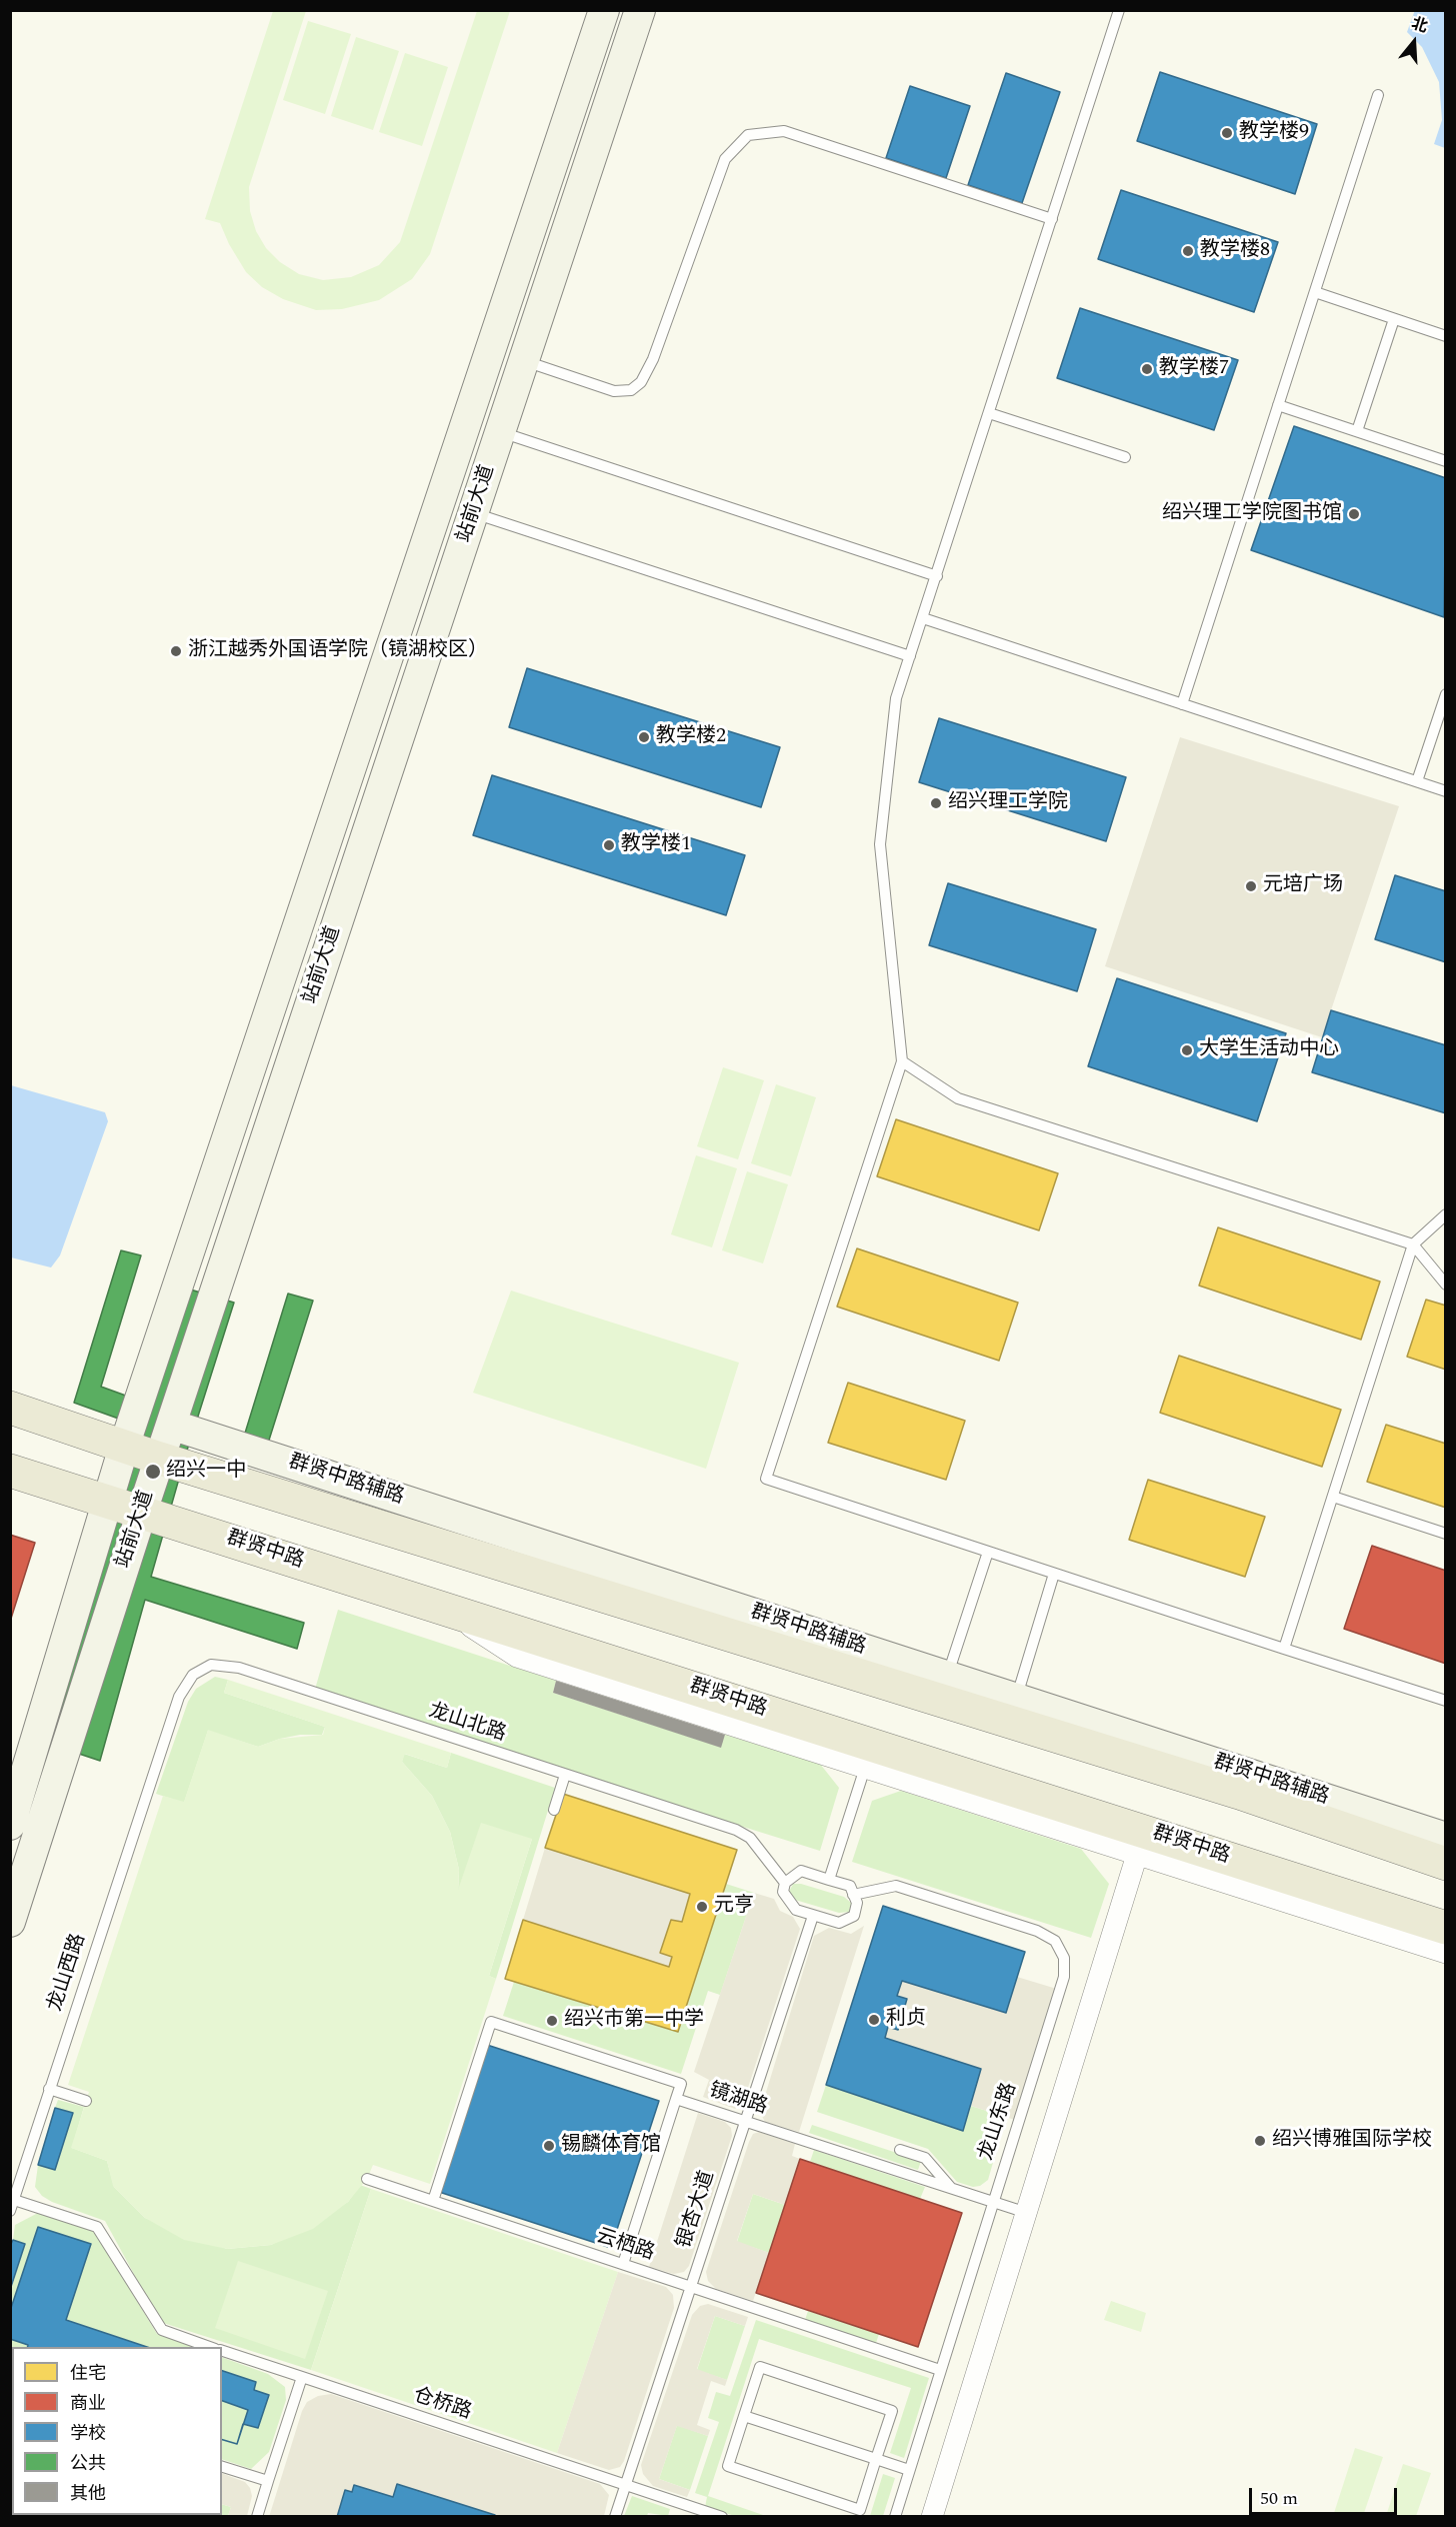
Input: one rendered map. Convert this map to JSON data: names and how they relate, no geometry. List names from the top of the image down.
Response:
{
  "streets": {
    "main road": ["站前大道", "群贤中路辅路", "群贤中路"],
    "lane": [
      "龙山北路",
      "龙山西路",
      "镜湖路",
      "龙山东路",
      "银杏大道",
      "云栖路",
      "仓桥路"
    ]
  },
  "crossings": [
    ["站前大道", "群贤中路辅路"],
    ["站前大道", "群贤中路"],
    ["龙山北路", "龙山西路"],
    ["龙山北路", "龙山东路"],
    ["龙山北路", "银杏大道"],
    ["镜湖路", "龙山东路"],
    ["镜湖路", "银杏大道"],
    ["镜湖路", "云栖路"],
    ["龙山东路", "云栖路"],
    ["银杏大道", "云栖路"],
    ["银杏大道", "仓桥路"]
  ],
  "places": [
    "教学楼9",
    "教学楼8",
    "教学楼7",
    "绍兴理工学院图书馆",
    "浙江越秀外国语学院（镜湖校区）",
    "教学楼2",
    "绍兴理工学院",
    "教学楼1",
    "元培广场",
    "大学生活动中心",
    "绍兴一中",
    "元亨",
    "利贞",
    "绍兴市第一中学",
    "绍兴博雅国际学校",
    "锡麟体育馆"
  ],
  "legend": [
    "住宅",
    "商业",
    "学校",
    "公共",
    "其他"
  ],
  "scale_bar": "50 m",
  "north": "top"
}
